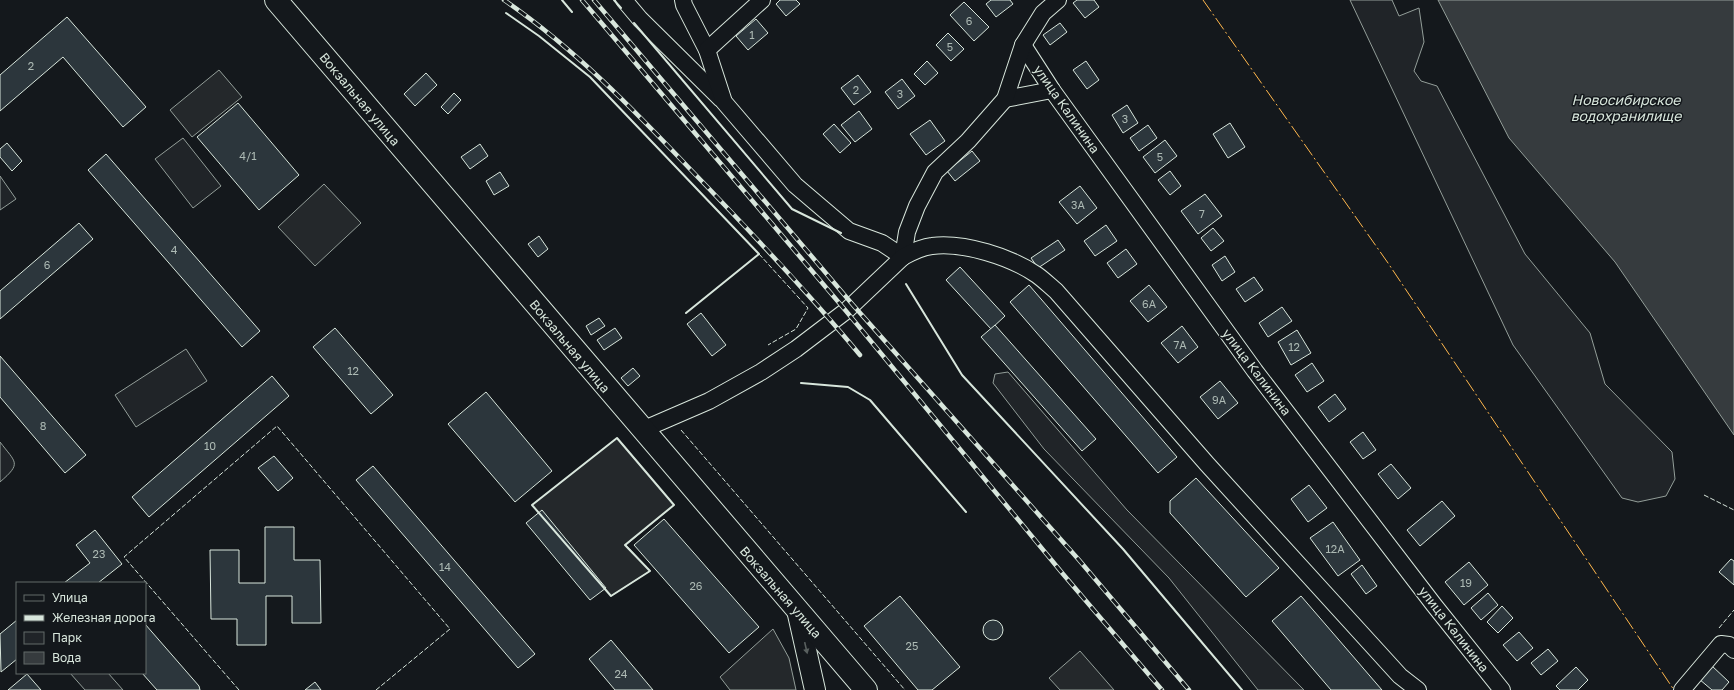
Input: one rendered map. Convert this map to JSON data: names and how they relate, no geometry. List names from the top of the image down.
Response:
{
  "streets": {
    "highway": ["Вокзальная улица"],
    "street": ["улица Калинина"]
  },
  "water": ["Новосибирское водохранилище"],
  "house_numbers": [
    "6",
    "1",
    "5",
    "2",
    "2",
    "3",
    "3",
    "4/1",
    "5",
    "3А",
    "7",
    "4",
    "6",
    "6А",
    "7А",
    "12",
    "12",
    "9А",
    "8",
    "10",
    "12А",
    "23",
    "14",
    "19",
    "26",
    "25",
    "24"
  ],
  "legend": [
    "Улица",
    "Железная дорога",
    "Парк",
    "Вода"
  ]
}
